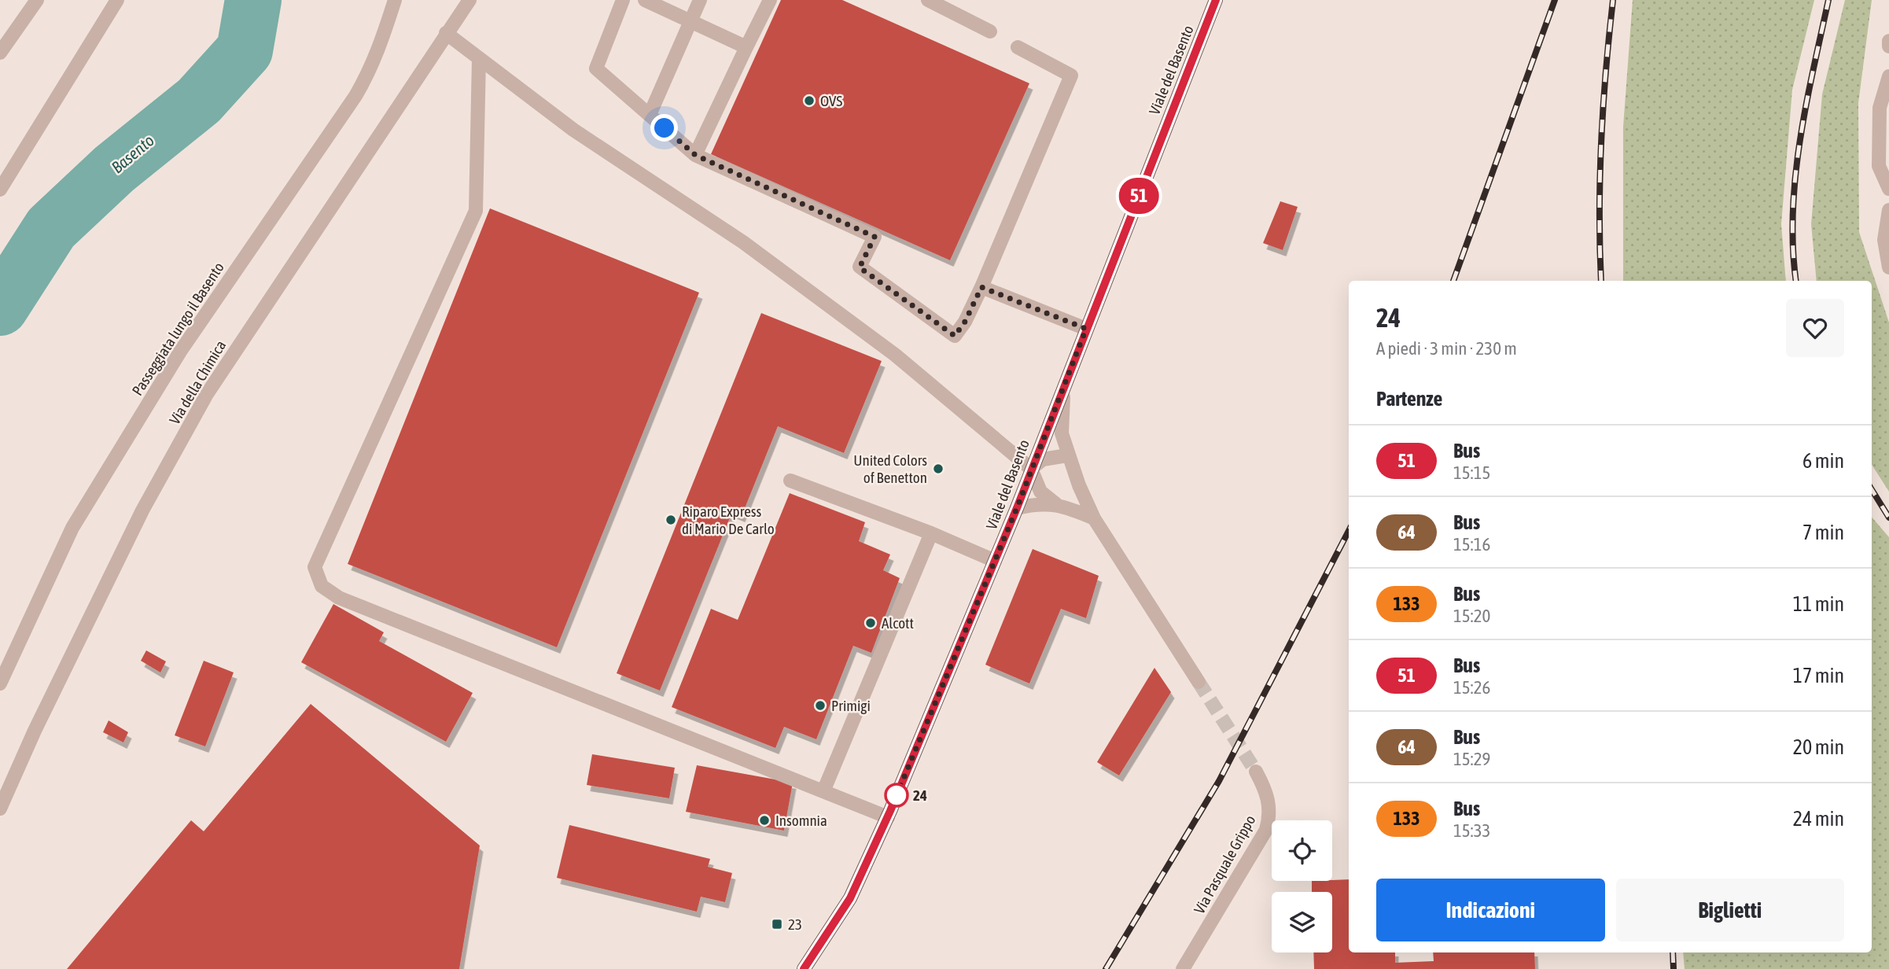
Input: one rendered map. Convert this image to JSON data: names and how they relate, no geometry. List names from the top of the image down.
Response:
{
  "streets": {
    "main road": ["Viale del Basento"],
    "street": ["Passeggiata lungo il Basento", "Via della Chimica", "Via Pasquale Grippo"]
  },
  "water": ["Basento"],
  "places": {
    "other": [
      "OVS",
      "United Colors of Benetton",
      "Riparo Express di Mario De Carlo",
      "Alcott",
      "Primigi",
      "24",
      "Insomnia"
    ],
    "transit": ["23"]
  },
  "lines": ["bus line 51"],
  "page": {
    "on_map": "51",
    "heading": [
      ["24", "A piedi · 3 min · 230 m"],
      "Partenze"
    ],
    "list": [
      {
        "mark": "51",
        "name": "Bus",
        "note": "15:15",
        "value": "6 min"
      },
      {
        "mark": "64",
        "name": "Bus",
        "note": "15:16",
        "value": "7 min"
      },
      {
        "mark": "133",
        "name": "Bus",
        "note": "15:20",
        "value": "11 min"
      },
      {
        "mark": "51",
        "name": "Bus",
        "note": "15:26",
        "value": "17 min"
      },
      {
        "mark": "64",
        "name": "Bus",
        "note": "15:29",
        "value": "20 min"
      },
      {
        "mark": "133",
        "name": "Bus",
        "note": "15:33",
        "value": "24 min"
      }
    ],
    "buttons": ["Indicazioni", "Biglietti"]
  }
}
